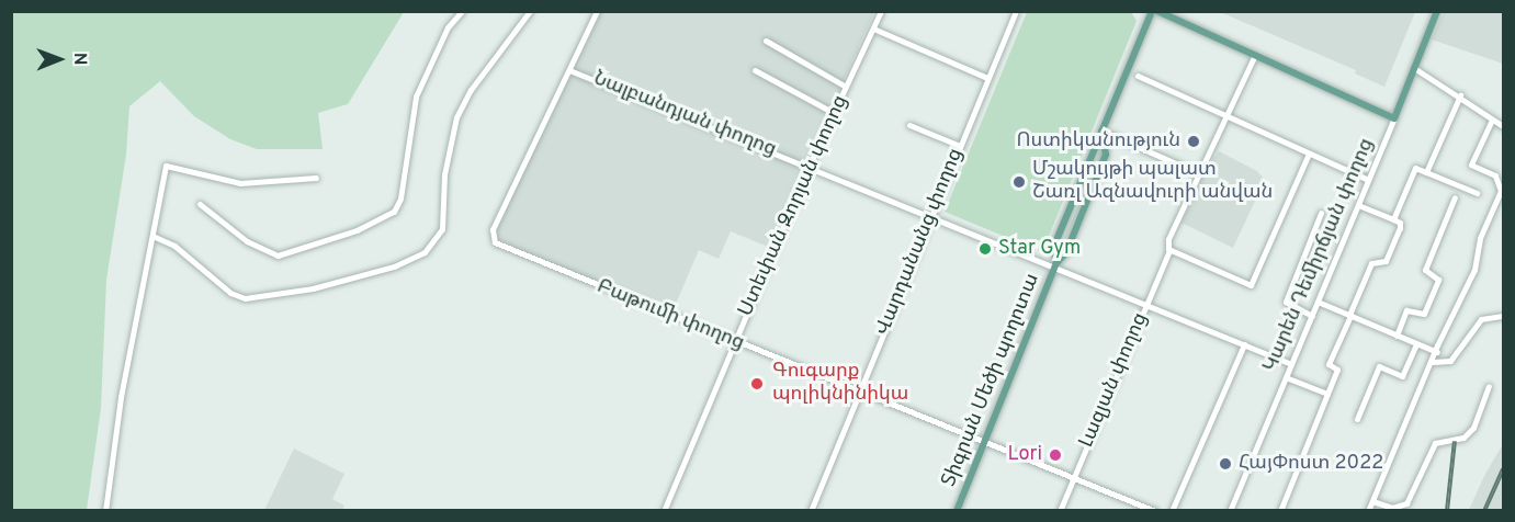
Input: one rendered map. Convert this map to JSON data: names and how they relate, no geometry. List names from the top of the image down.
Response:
{
  "streets": {
    "main road": ["Կարեն Դեմիրճյան փողոց", "Տիգրան Մեծի պողոտա"],
    "street": [
      "Նալբանդյան փողոց",
      "Ստեփան Զորյան փողոց",
      "Վարդանանց փողոց",
      "Բաթումի փողոց",
      "Լազյան փողոց"
    ]
  },
  "crossings": [
    ["Նալբանդյան փողոց", "Ստեփան Զորյան փողոց"],
    ["Նալբանդյան փողոց", "Վարդանանց փողոց"],
    ["Նալբանդյան փողոց", "Կարեն Դեմիրճյան փողոց"],
    ["Նալբանդյան փողոց", "Բաթումի փողոց"],
    ["Նալբանդյան փողոց", "Տիգրան Մեծի պողոտա"],
    ["Նալբանդյան փողոց", "Լազյան փողոց"],
    ["Ստեփան Զորյան փողոց", "Բաթումի փողոց"],
    ["Վարդանանց փողոց", "Բաթումի փողոց"],
    ["Բաթումի փողոց", "Տիգրան Մեծի պողոտա"],
    ["Բաթումի փողոց", "Լազյան փողոց"]
  ],
  "places": [
    "Ոստիկանություն",
    "Մշակույթի պալատ Շառլ Ազնավուրի անվան",
    "Star Gym",
    "Գուգարք պոլիկնինիկա",
    "Lori",
    "ՀայՓոստ 2022"
  ],
  "north": "right"
}
